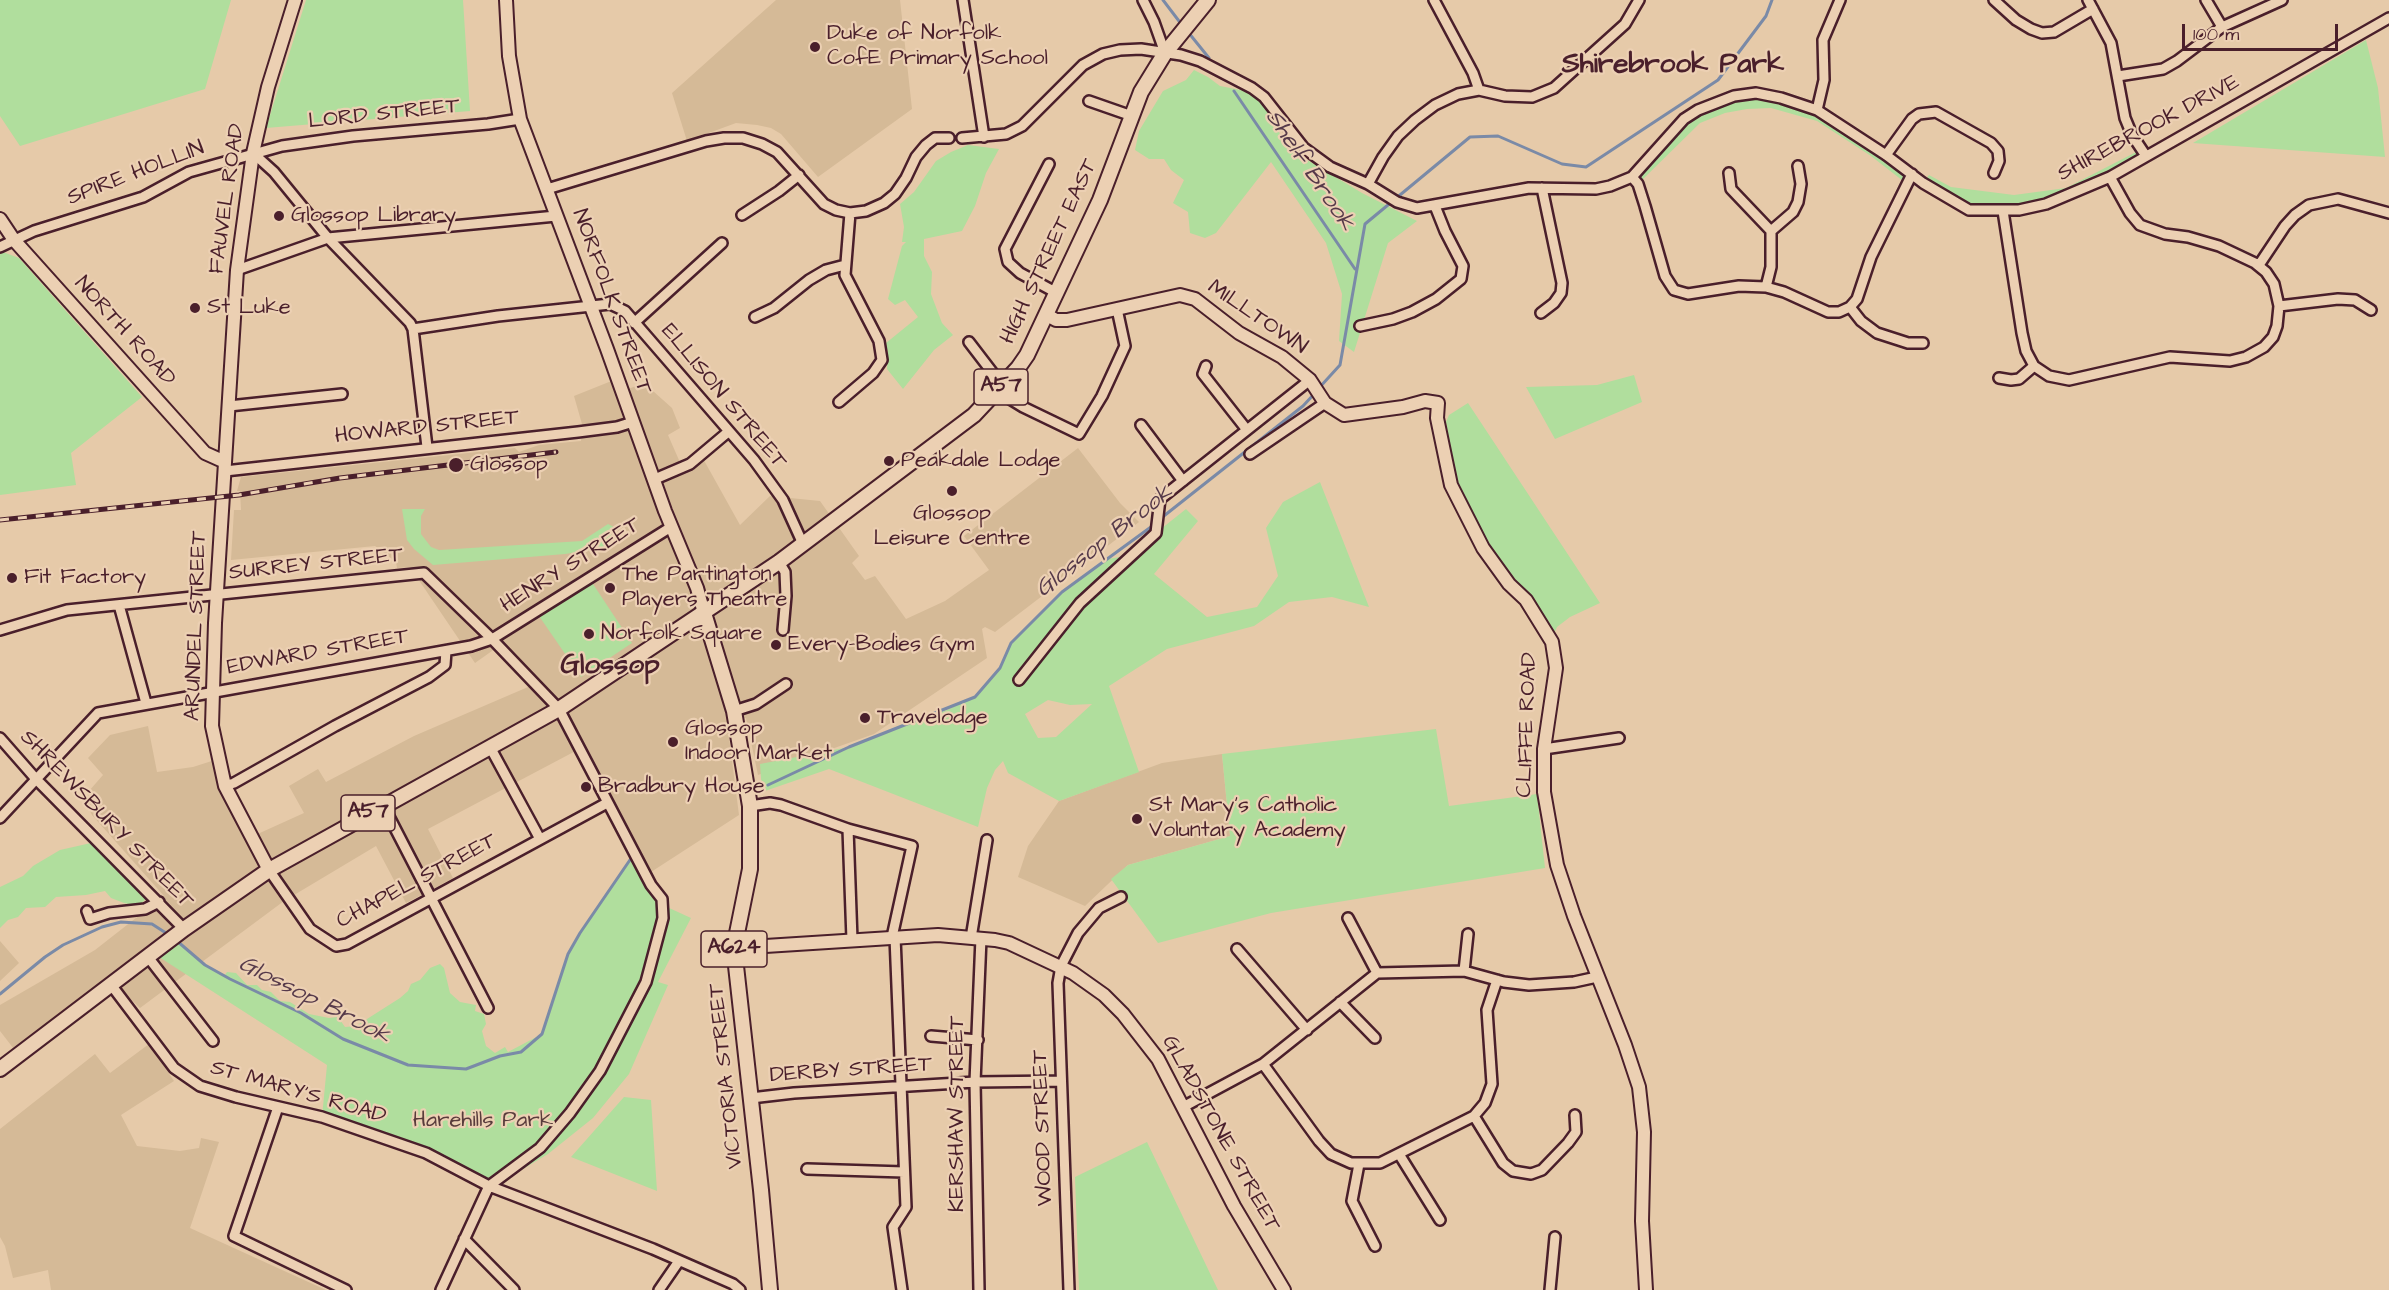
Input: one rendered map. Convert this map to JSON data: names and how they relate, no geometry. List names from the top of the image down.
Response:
{
  "streets": {
    "main road": [
      "HIGH STREET EAST",
      "A57",
      "A624",
      "VICTORIA STREET"
    ],
    "street": [
      "LORD STREET",
      "SHIREBROOK DRIVE",
      "SPIRE HOLLIN",
      "FAUVEL ROAD",
      "NORFOLK STREET",
      "MILLTOWN",
      "NORTH ROAD",
      "ELLISON STREET",
      "HOWARD STREET",
      "SURREY STREET",
      "HENRY STREET",
      "ARUNDEL STREET",
      "EDWARD STREET",
      "CLIFFE ROAD",
      "SHREWSBURY STREET",
      "CHAPEL STREET",
      "DERBY STREET",
      "ST MARY'S ROAD",
      "KERSHAW STREET",
      "WOOD STREET",
      "GLADSTONE STREET"
    ]
  },
  "crossings": [
    ["LORD STREET", "SPIRE HOLLIN"],
    ["LORD STREET", "FAUVEL ROAD"],
    ["LORD STREET", "NORFOLK STREET"],
    ["SHIREBROOK DRIVE", "HIGH STREET EAST"],
    ["SHIREBROOK DRIVE", "A57"],
    ["SPIRE HOLLIN", "FAUVEL ROAD"],
    ["SPIRE HOLLIN", "NORTH ROAD"],
    ["FAUVEL ROAD", "NORTH ROAD"],
    ["FAUVEL ROAD", "HOWARD STREET"],
    ["FAUVEL ROAD", "ARUNDEL STREET"],
    ["HIGH STREET EAST", "NORFOLK STREET"],
    ["HIGH STREET EAST", "MILLTOWN"],
    ["HIGH STREET EAST", "A57"],
    ["HIGH STREET EAST", "ELLISON STREET"],
    ["HIGH STREET EAST", "VICTORIA STREET"],
    ["NORFOLK STREET", "A57"],
    ["NORFOLK STREET", "ELLISON STREET"],
    ["NORFOLK STREET", "HOWARD STREET"],
    ["NORFOLK STREET", "HENRY STREET"],
    ["NORFOLK STREET", "VICTORIA STREET"],
    ["MILLTOWN", "CLIFFE ROAD"],
    ["NORTH ROAD", "HOWARD STREET"],
    ["NORTH ROAD", "ARUNDEL STREET"],
    ["A57", "ARUNDEL STREET"],
    ["A57", "SHREWSBURY STREET"],
    ["A57", "CHAPEL STREET"],
    ["A57", "VICTORIA STREET"],
    ["A57", "ST MARY'S ROAD"],
    ["HOWARD STREET", "ARUNDEL STREET"],
    ["SURREY STREET", "HENRY STREET"],
    ["SURREY STREET", "ARUNDEL STREET"],
    ["SURREY STREET", "EDWARD STREET"],
    ["HENRY STREET", "EDWARD STREET"],
    ["ARUNDEL STREET", "EDWARD STREET"],
    ["ARUNDEL STREET", "CHAPEL STREET"],
    ["EDWARD STREET", "SHREWSBURY STREET"],
    ["DERBY STREET", "VICTORIA STREET"],
    ["DERBY STREET", "KERSHAW STREET"],
    ["DERBY STREET", "WOOD STREET"],
    ["VICTORIA STREET", "GLADSTONE STREET"],
    ["KERSHAW STREET", "GLADSTONE STREET"],
    ["WOOD STREET", "GLADSTONE STREET"]
  ],
  "districts": ["Shirebrook Park", "Glossop"],
  "water": ["Shelf Brook", "Glossop Brook"],
  "parks": ["Harehills Park"],
  "places": [
    "Duke of Norfolk CofE Primary School",
    "Glossop Library",
    "St Luke",
    "Peakdale Lodge",
    "Glossop",
    "Glossop Leisure Centre",
    "Fit Factory",
    "The Partington Players Theatre",
    "Norfolk Square",
    "Every-Bodies Gym",
    "Travelodge",
    "Glossop Indoor Market",
    "Bradbury House",
    "St Mary's Catholic Voluntary Academy"
  ],
  "scale_bar": "100 m"
}
